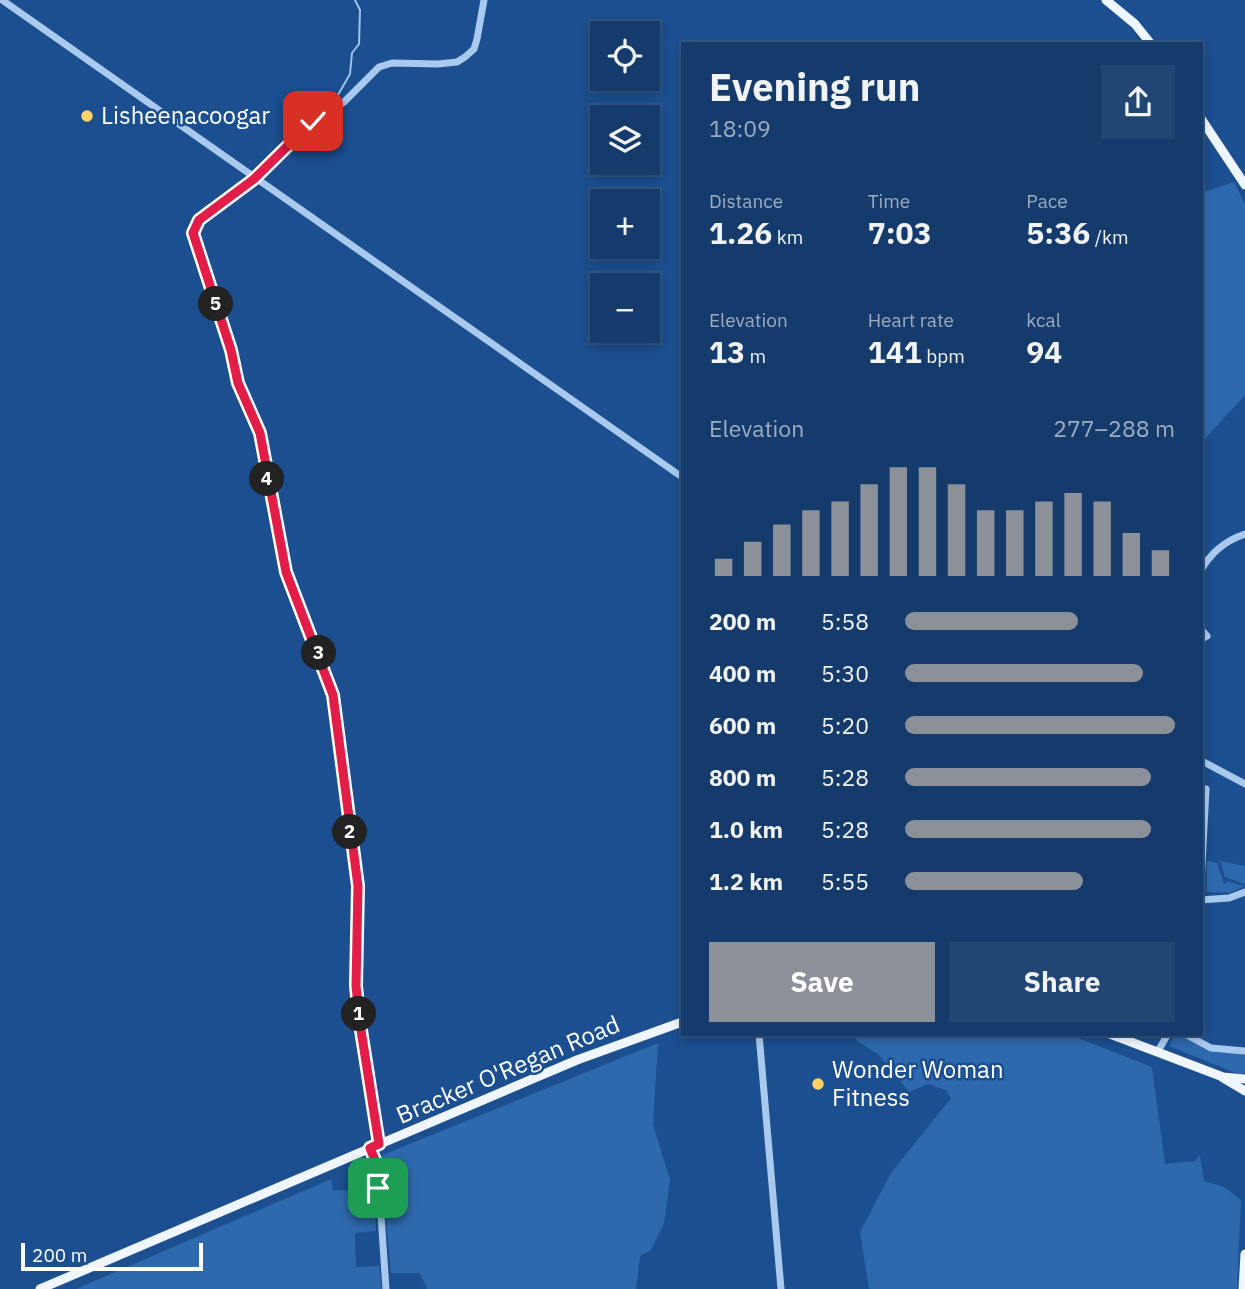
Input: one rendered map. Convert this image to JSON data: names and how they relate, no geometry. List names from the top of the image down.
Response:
{
  "streets": {
    "main road": ["Bracker O'Regan Road"]
  },
  "places": ["Lisheenacoogar", "Wonder Woman Fitness"],
  "scale_bar": "200 m",
  "page": {
    "map_buttons": ["+", "−"],
    "heading": ["Evening run", "18:09"],
    "stats": [
      ["Distance", "1.26 km"],
      ["Time", "7:03"],
      ["Pace", "5:36 /km"],
      ["Elevation", "13 m"],
      ["Heart rate", "141 bpm"],
      ["kcal", "94"]
    ],
    "pins": [
      "5",
      "4",
      "3",
      "2",
      "1"
    ],
    "chart": ["Elevation", "277–288 m"],
    "list": [
      {
        "name": "200 m",
        "note": "5:58"
      },
      {
        "name": "400 m",
        "note": "5:30"
      },
      {
        "name": "600 m",
        "note": "5:20"
      },
      {
        "name": "800 m",
        "note": "5:28"
      },
      {
        "name": "1.0 km",
        "note": "5:28"
      },
      {
        "name": "1.2 km",
        "note": "5:55"
      }
    ],
    "buttons": ["Save", "Share"],
    "scale": "200 m"
  }
}
